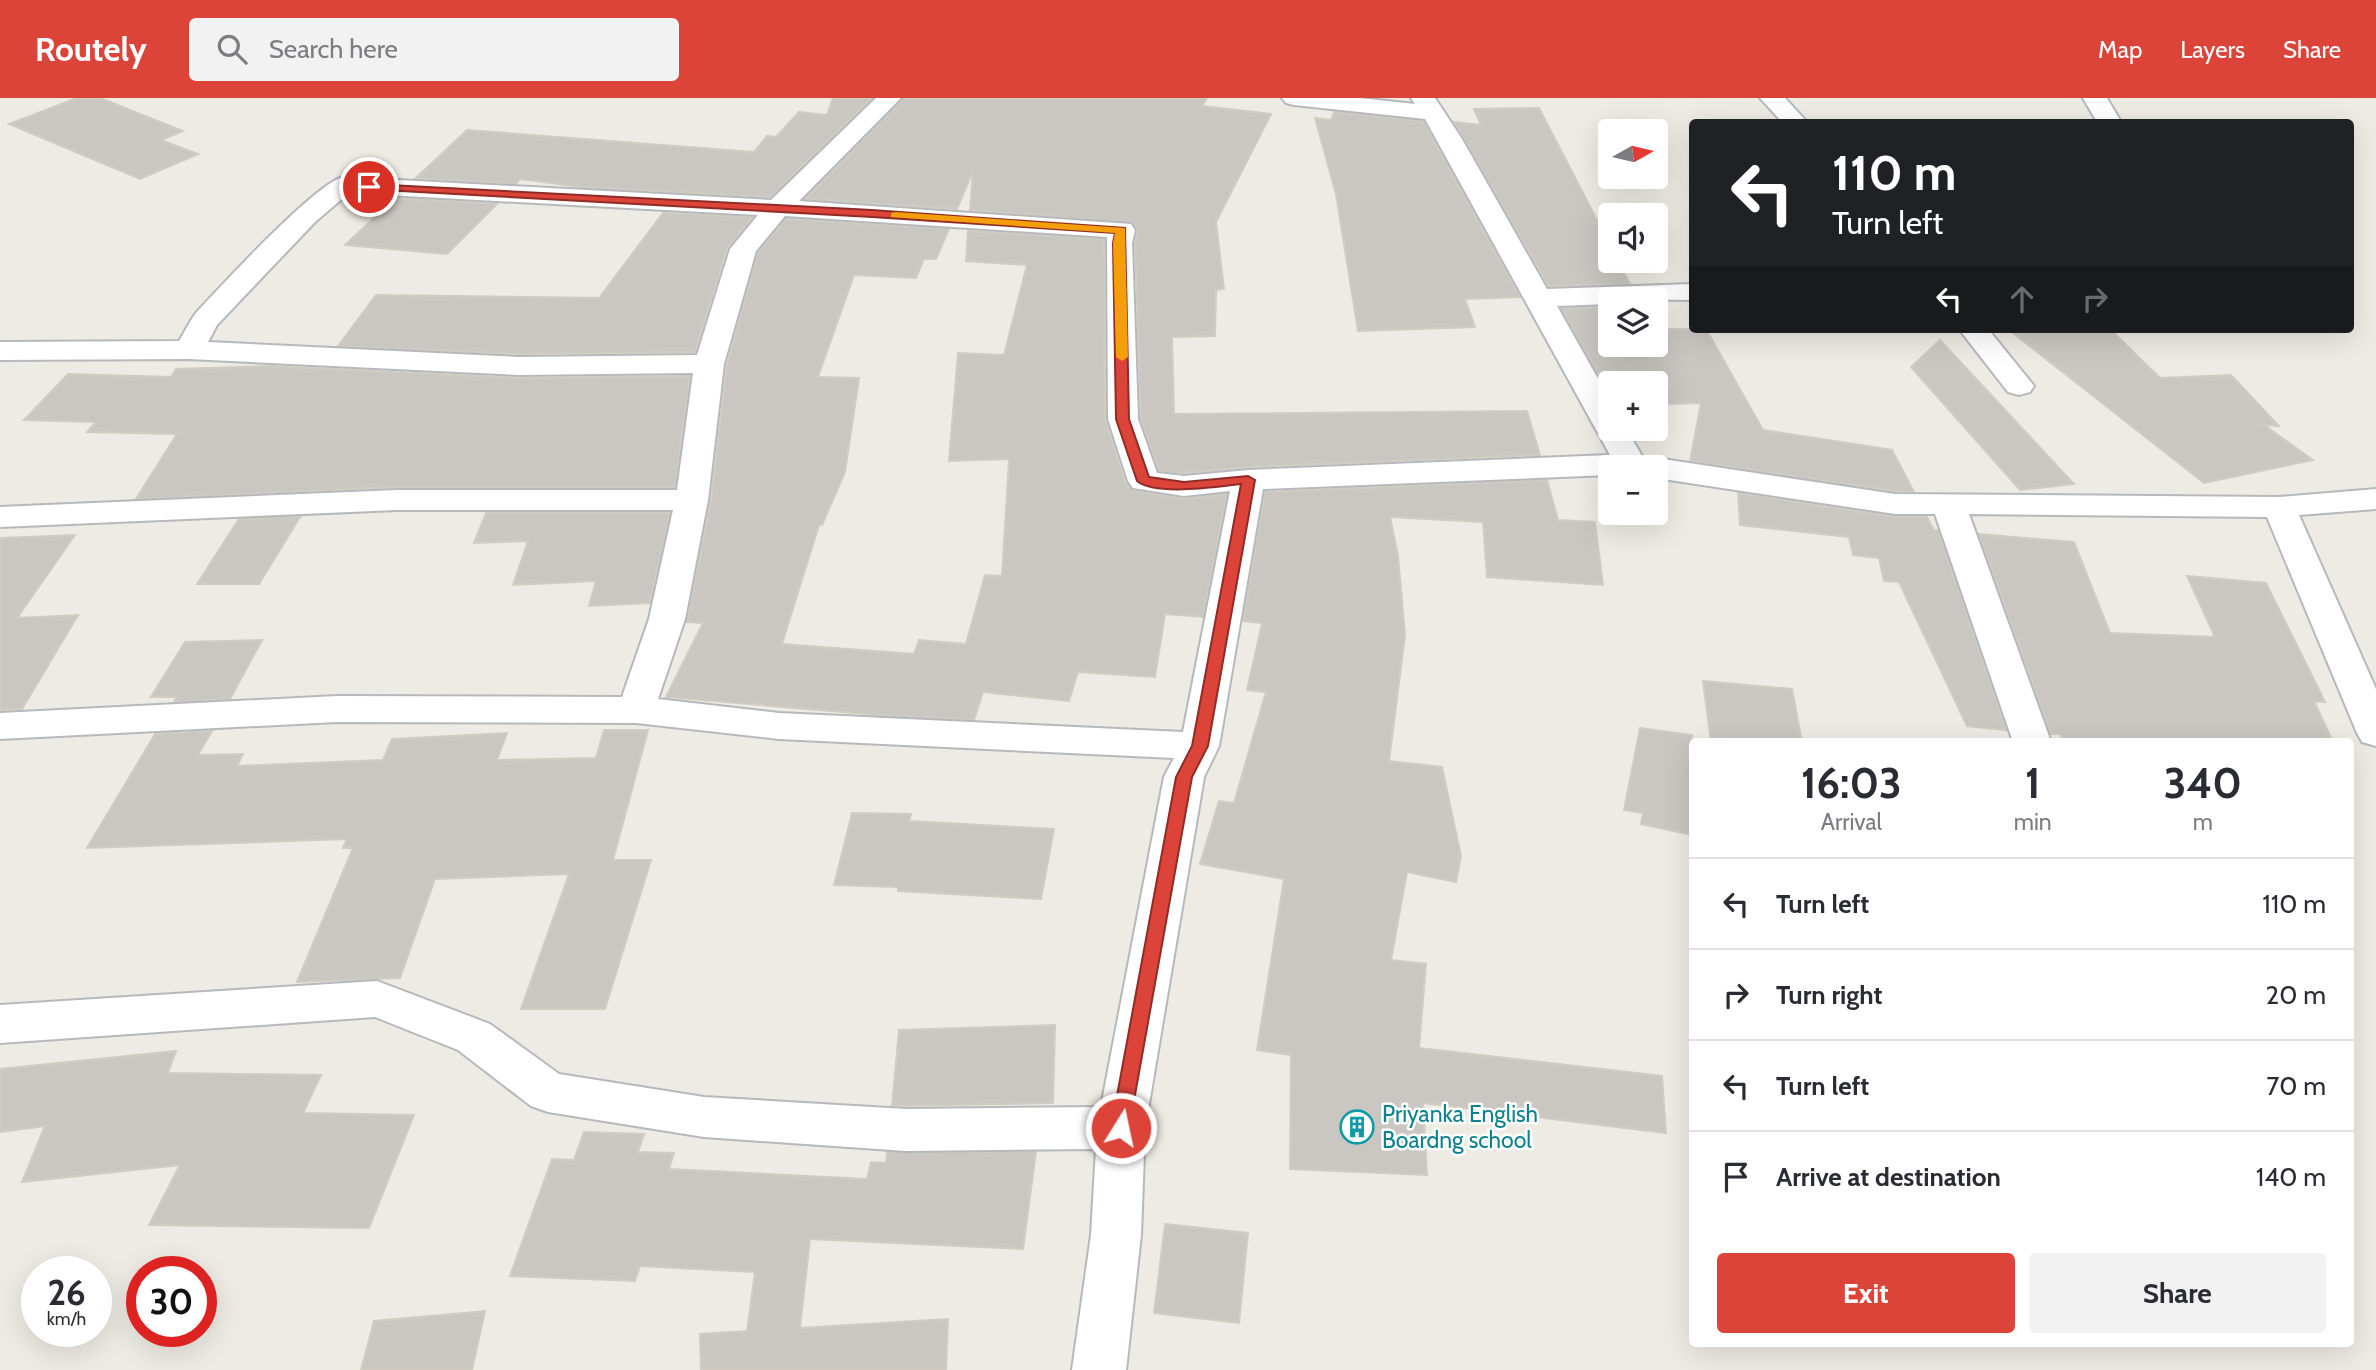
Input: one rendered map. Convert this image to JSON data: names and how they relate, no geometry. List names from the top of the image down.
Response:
{
  "places": {
    "building": ["Priyanka English Boardng school"]
  },
  "north": "right",
  "page": {
    "header": "Routely",
    "search": "Search here",
    "nav": ["Map", "Layers", "Share"],
    "map_buttons": ["+", "−"],
    "turn": ["110 m", "Turn left"],
    "eta": [
      "16:03",
      "Arrival",
      "1",
      "min",
      "340",
      "m"
    ],
    "list": [
      {
        "name": "Turn left",
        "value": "110 m"
      },
      {
        "name": "Turn right",
        "value": "20 m"
      },
      {
        "name": "Turn left",
        "value": "70 m"
      },
      {
        "name": "Arrive at destination",
        "value": "140 m"
      }
    ],
    "buttons": ["Exit", "Share"],
    "speed": "26 km/h",
    "limit": "30"
  }
}
